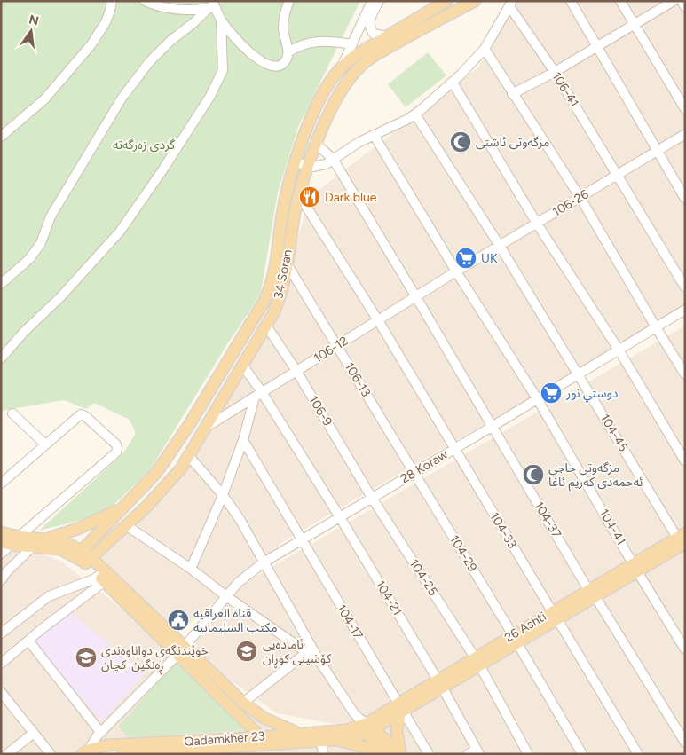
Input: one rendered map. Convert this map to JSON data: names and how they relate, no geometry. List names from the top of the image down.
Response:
{
  "streets": {
    "main road": ["34 Soran", "26 Ashti", "Qadamkher 23"],
    "street": [
      "106-41",
      "106-26",
      "106-12",
      "106-13",
      "106-9",
      "104-45",
      "28 Koraw",
      "104-37",
      "104-41",
      "104-33",
      "104-29",
      "104-25",
      "104-21",
      "104-17"
    ]
  },
  "crossings": [
    ["106-41", "106-26"],
    ["106-26", "106-12"],
    ["106-26", "104-45"],
    ["106-26", "104-41"],
    ["34 Soran", "106-12"],
    ["34 Soran", "106-13"],
    ["34 Soran", "106-9"],
    ["34 Soran", "104-37"],
    ["34 Soran", "104-33"],
    ["34 Soran", "104-21"],
    ["106-12", "106-13"],
    ["106-12", "106-9"],
    ["106-12", "104-37"],
    ["106-12", "104-41"],
    ["106-12", "104-33"],
    ["106-12", "104-21"],
    ["106-13", "28 Koraw"],
    ["106-13", "104-29"],
    ["106-9", "28 Koraw"],
    ["106-9", "104-25"],
    ["104-45", "28 Koraw"],
    ["104-45", "26 Ashti"],
    ["28 Koraw", "104-37"],
    ["28 Koraw", "104-41"],
    ["28 Koraw", "104-33"],
    ["28 Koraw", "104-29"],
    ["28 Koraw", "104-25"],
    ["28 Koraw", "104-21"],
    ["28 Koraw", "104-17"],
    ["28 Koraw", "Qadamkher 23"],
    ["104-37", "26 Ashti"],
    ["104-41", "26 Ashti"],
    ["104-33", "26 Ashti"],
    ["104-29", "26 Ashti"],
    ["104-25", "26 Ashti"],
    ["104-21", "26 Ashti"],
    ["104-17", "26 Ashti"],
    ["26 Ashti", "Qadamkher 23"]
  ],
  "parks": ["گردی زەرگەتە"],
  "places": {
    "mosque": ["مزگەوتی ئاشتی", "مزگەوتی حاجی ئەحمەدی کەریم ئاغا"],
    "restaurant": ["Dark blue"],
    "supermarket": ["UK", "دوستي نور"],
    "public building": ["قناة العراقيه مكتب السليمانيه"],
    "school or university": ["ئامادەیی کۆشینی کوڕان", "خوێندنگەی دواناوەندی ڕەنگین-کچان"]
  },
  "north": "top"
}
